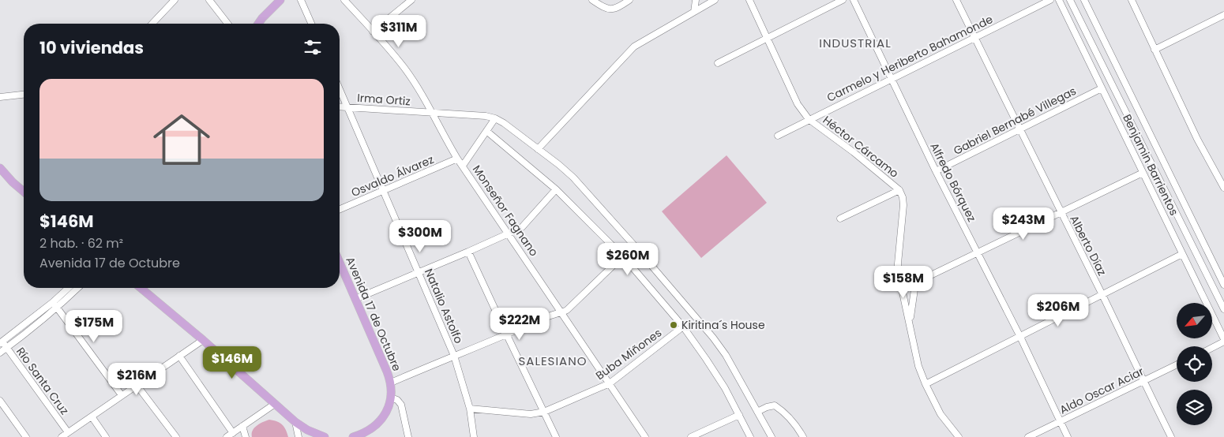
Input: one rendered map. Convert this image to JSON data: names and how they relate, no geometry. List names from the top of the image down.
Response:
{
  "streets": {
    "main road": ["Avenida 17 de Octubre"],
    "street": [
      "Carmelo y Heriberto Bahamonde",
      "Irma Ortiz",
      "Gabriel Bernabé Villegas",
      "Héctor Cárcamo",
      "Benjamin Barrientos",
      "Osvaldo Álvarez",
      "Alfredo Bórquez",
      "Monseñor Fagnano",
      "Alberto Díaz",
      "Natalio Astolfo",
      "Buba Miñones",
      "Río Santa Cruz",
      "Aldo Oscar Aciar"
    ]
  },
  "crossings": [
    ["Carmelo y Heriberto Bahamonde", "Héctor Cárcamo"],
    ["Carmelo y Heriberto Bahamonde", "Alfredo Bórquez"],
    ["Carmelo y Heriberto Bahamonde", "Alberto Díaz"],
    ["Irma Ortiz", "Monseñor Fagnano"],
    ["Irma Ortiz", "Natalio Astolfo"],
    ["Gabriel Bernabé Villegas", "Benjamin Barrientos"],
    ["Gabriel Bernabé Villegas", "Alfredo Bórquez"],
    ["Gabriel Bernabé Villegas", "Alberto Díaz"],
    ["Osvaldo Álvarez", "Monseñor Fagnano"],
    ["Osvaldo Álvarez", "Natalio Astolfo"],
    ["Alfredo Bórquez", "Aldo Oscar Aciar"],
    ["Monseñor Fagnano", "Buba Miñones"],
    ["Alberto Díaz", "Aldo Oscar Aciar"],
    ["Natalio Astolfo", "Buba Miñones"]
  ],
  "districts": ["INDUSTRIAL", "SALESIANO"],
  "places": ["Kiritina´s House"],
  "north": "bottom left",
  "page": {
    "price": [
      "$311M",
      "$243M",
      "$300M",
      "$260M",
      "$158M",
      "$206M",
      "$222M",
      "$175M",
      "$146M",
      "$216M"
    ],
    "heading": "10 viviendas",
    "list": [
      {
        "name": "$146M",
        "note": "2 hab. · 62 m² · Avenida 17 de Octubre"
      }
    ]
  }
}
